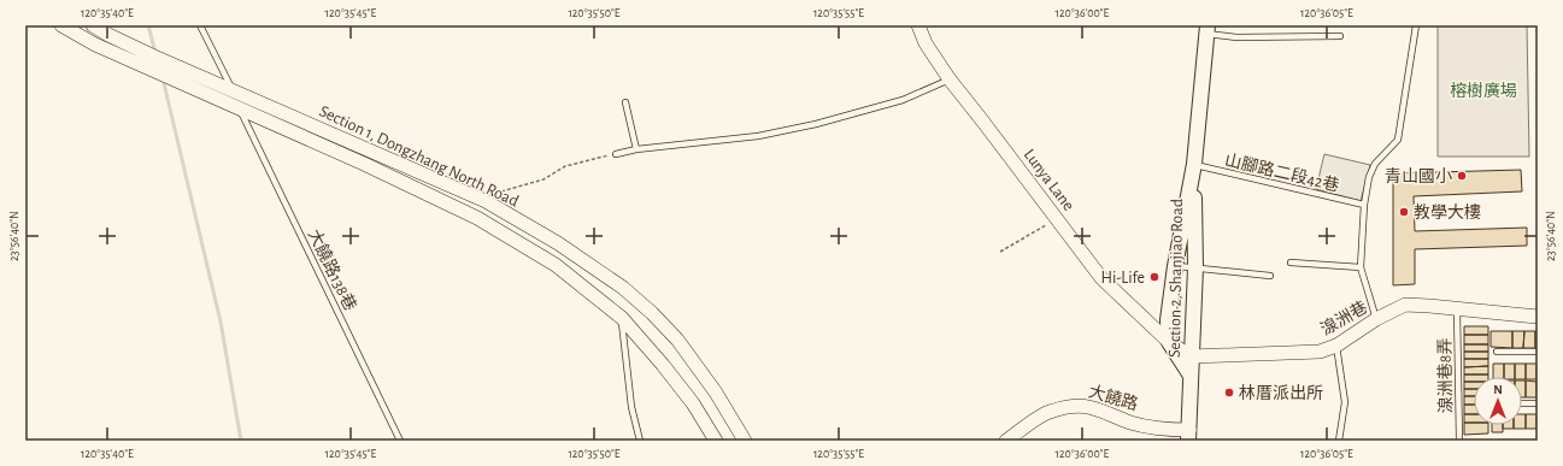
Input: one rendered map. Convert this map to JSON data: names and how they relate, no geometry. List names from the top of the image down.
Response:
{
  "streets": {
    "main road": ["Section 2, Shanjiao Road"],
    "street": [
      "Section 1, Dongzhang North Road",
      "Lunya Lane",
      "湶洲巷",
      "大饒路"
    ],
    "lane": ["山腳路二段42巷", "大饒路138巷", "湶洲巷8弄"]
  },
  "crossings": [
    ["Section 1, Dongzhang North Road", "大饒路138巷"],
    ["山腳路二段42巷", "Section 2, Shanjiao Road"],
    ["Lunya Lane", "Section 2, Shanjiao Road"],
    ["Section 2, Shanjiao Road", "湶洲巷"],
    ["湶洲巷", "湶洲巷8弄"]
  ],
  "parks": ["榕樹廣場"],
  "places": [
    "青山國小",
    "教學大樓",
    "Hi-Life",
    "林厝派出所"
  ],
  "north": "top",
  "coordinates": [
    "120°35'40\"E",
    "120°35'45\"E",
    "120°35'50\"E",
    "120°35'55\"E",
    "120°36'00\"E",
    "120°36'05\"E",
    "23°56'40\"N"
  ]
}
